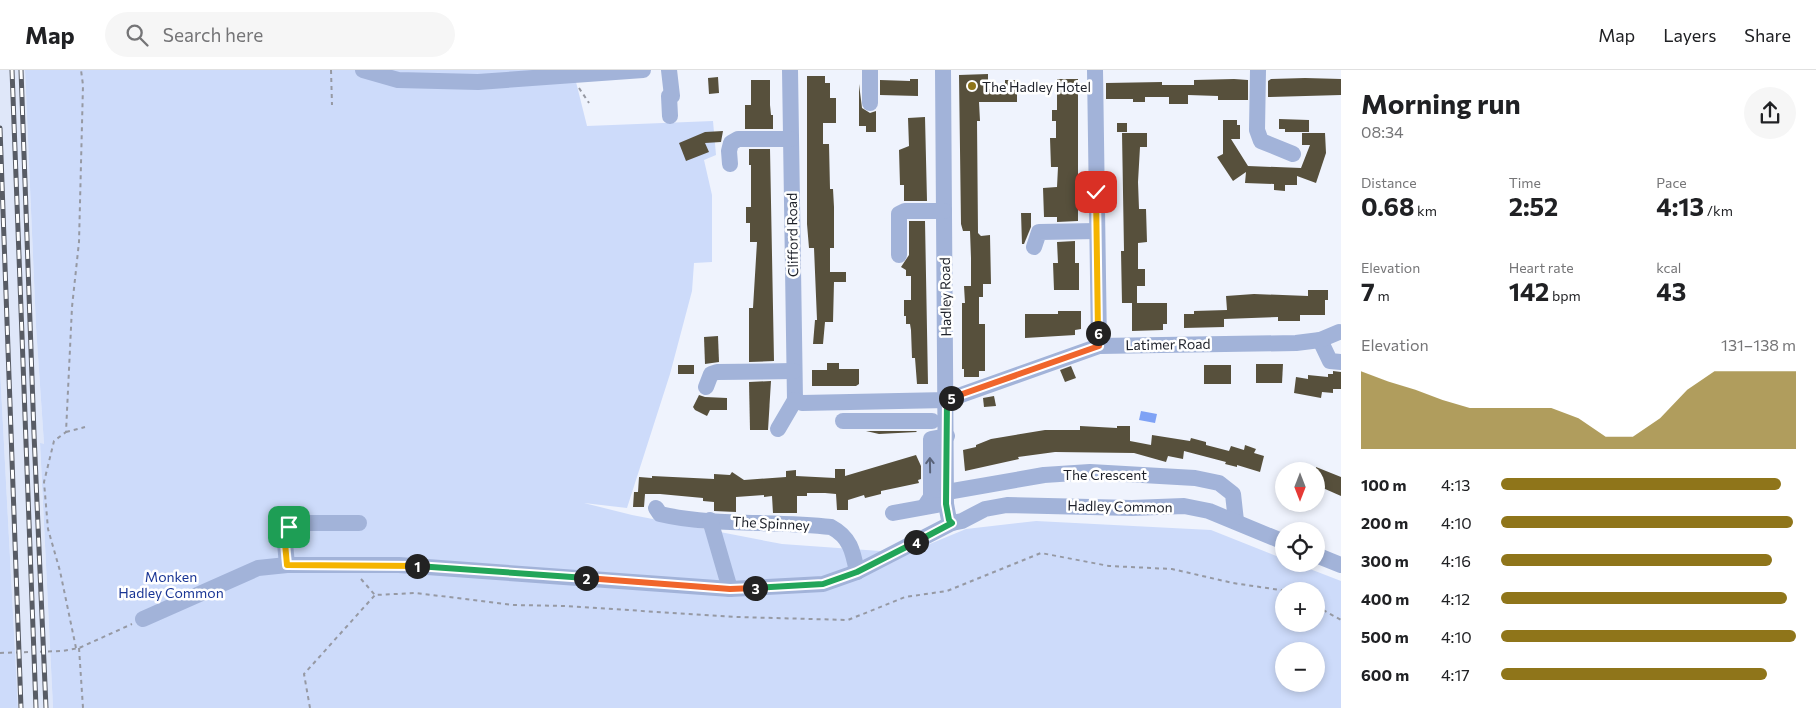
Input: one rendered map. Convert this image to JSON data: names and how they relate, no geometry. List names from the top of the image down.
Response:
{
  "streets": {
    "street": [
      "Clifford Road",
      "Hadley Road",
      "Latimer Road",
      "The Crescent",
      "Hadley Common",
      "The Spinney"
    ]
  },
  "crossings": [
    ["Clifford Road", "Latimer Road"],
    ["Hadley Road", "Latimer Road"],
    ["Hadley Road", "The Crescent"],
    ["Hadley Road", "Hadley Common"],
    ["The Crescent", "Hadley Common"],
    ["Hadley Common", "The Spinney"]
  ],
  "parks": ["Monken Hadley Common"],
  "places": ["The Hadley Hotel"],
  "north": "bottom",
  "page": {
    "header": "Map",
    "search": "Search here",
    "nav": ["Map", "Layers", "Share"],
    "heading": ["Morning run", "08:34"],
    "stats": [
      ["Distance", "0.68 km"],
      ["Time", "2:52"],
      ["Pace", "4:13 /km"],
      ["Elevation", "7 m"],
      ["Heart rate", "142 bpm"],
      ["kcal", "43"]
    ],
    "pins": [
      "6",
      "5",
      "4",
      "1",
      "2",
      "3"
    ],
    "chart": ["Elevation", "131–138 m"],
    "map_buttons": ["+", "−"],
    "list": [
      {
        "name": "100 m",
        "note": "4:13"
      },
      {
        "name": "200 m",
        "note": "4:10"
      },
      {
        "name": "300 m",
        "note": "4:16"
      },
      {
        "name": "400 m",
        "note": "4:12"
      },
      {
        "name": "500 m",
        "note": "4:10"
      },
      {
        "name": "600 m",
        "note": "4:17"
      }
    ]
  }
}
